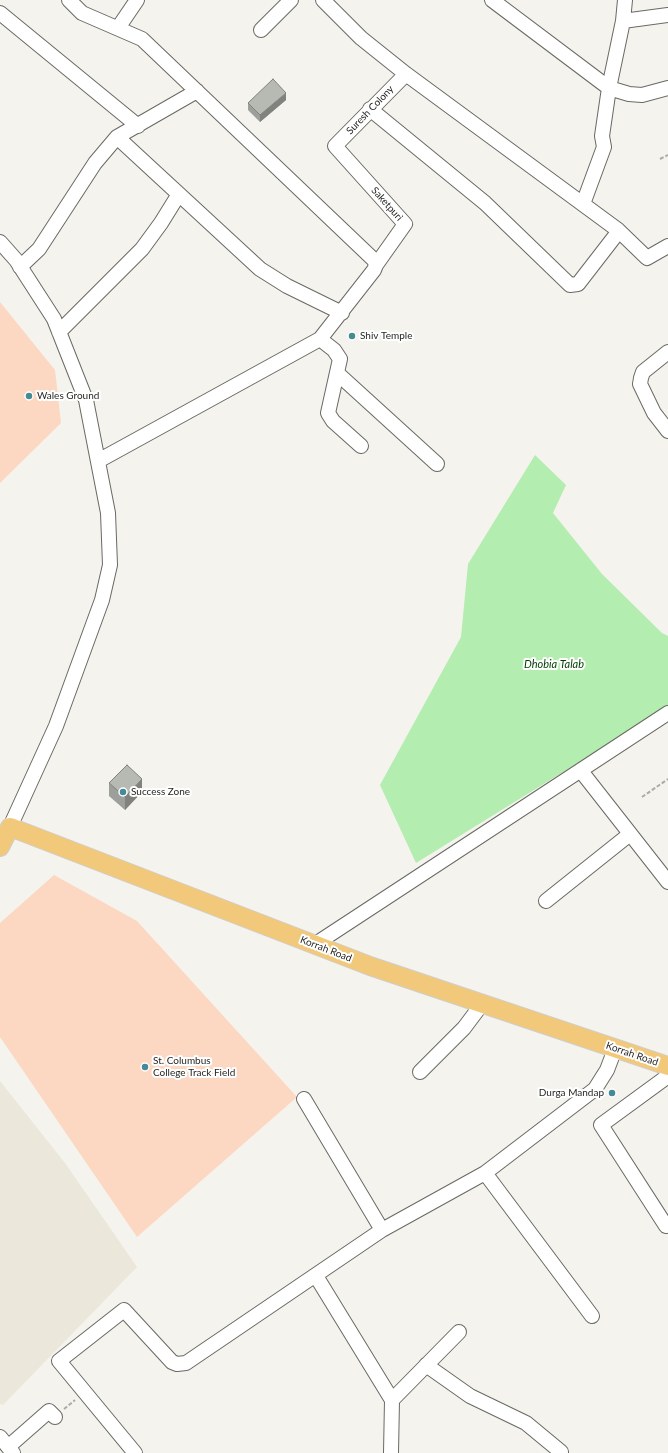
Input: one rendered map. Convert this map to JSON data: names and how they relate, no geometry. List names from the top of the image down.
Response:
{
  "streets": {
    "main road": ["Korrah Road"],
    "street": ["Suresh Colony", "Saketpuri"]
  },
  "crossings": [
    ["Suresh Colony", "Saketpuri"]
  ],
  "water": ["Dhobia Talab"],
  "places": [
    "Shiv Temple",
    "Wales Ground",
    "Success Zone",
    "St. Columbus College Track Field",
    "Durga Mandap"
  ]
}
